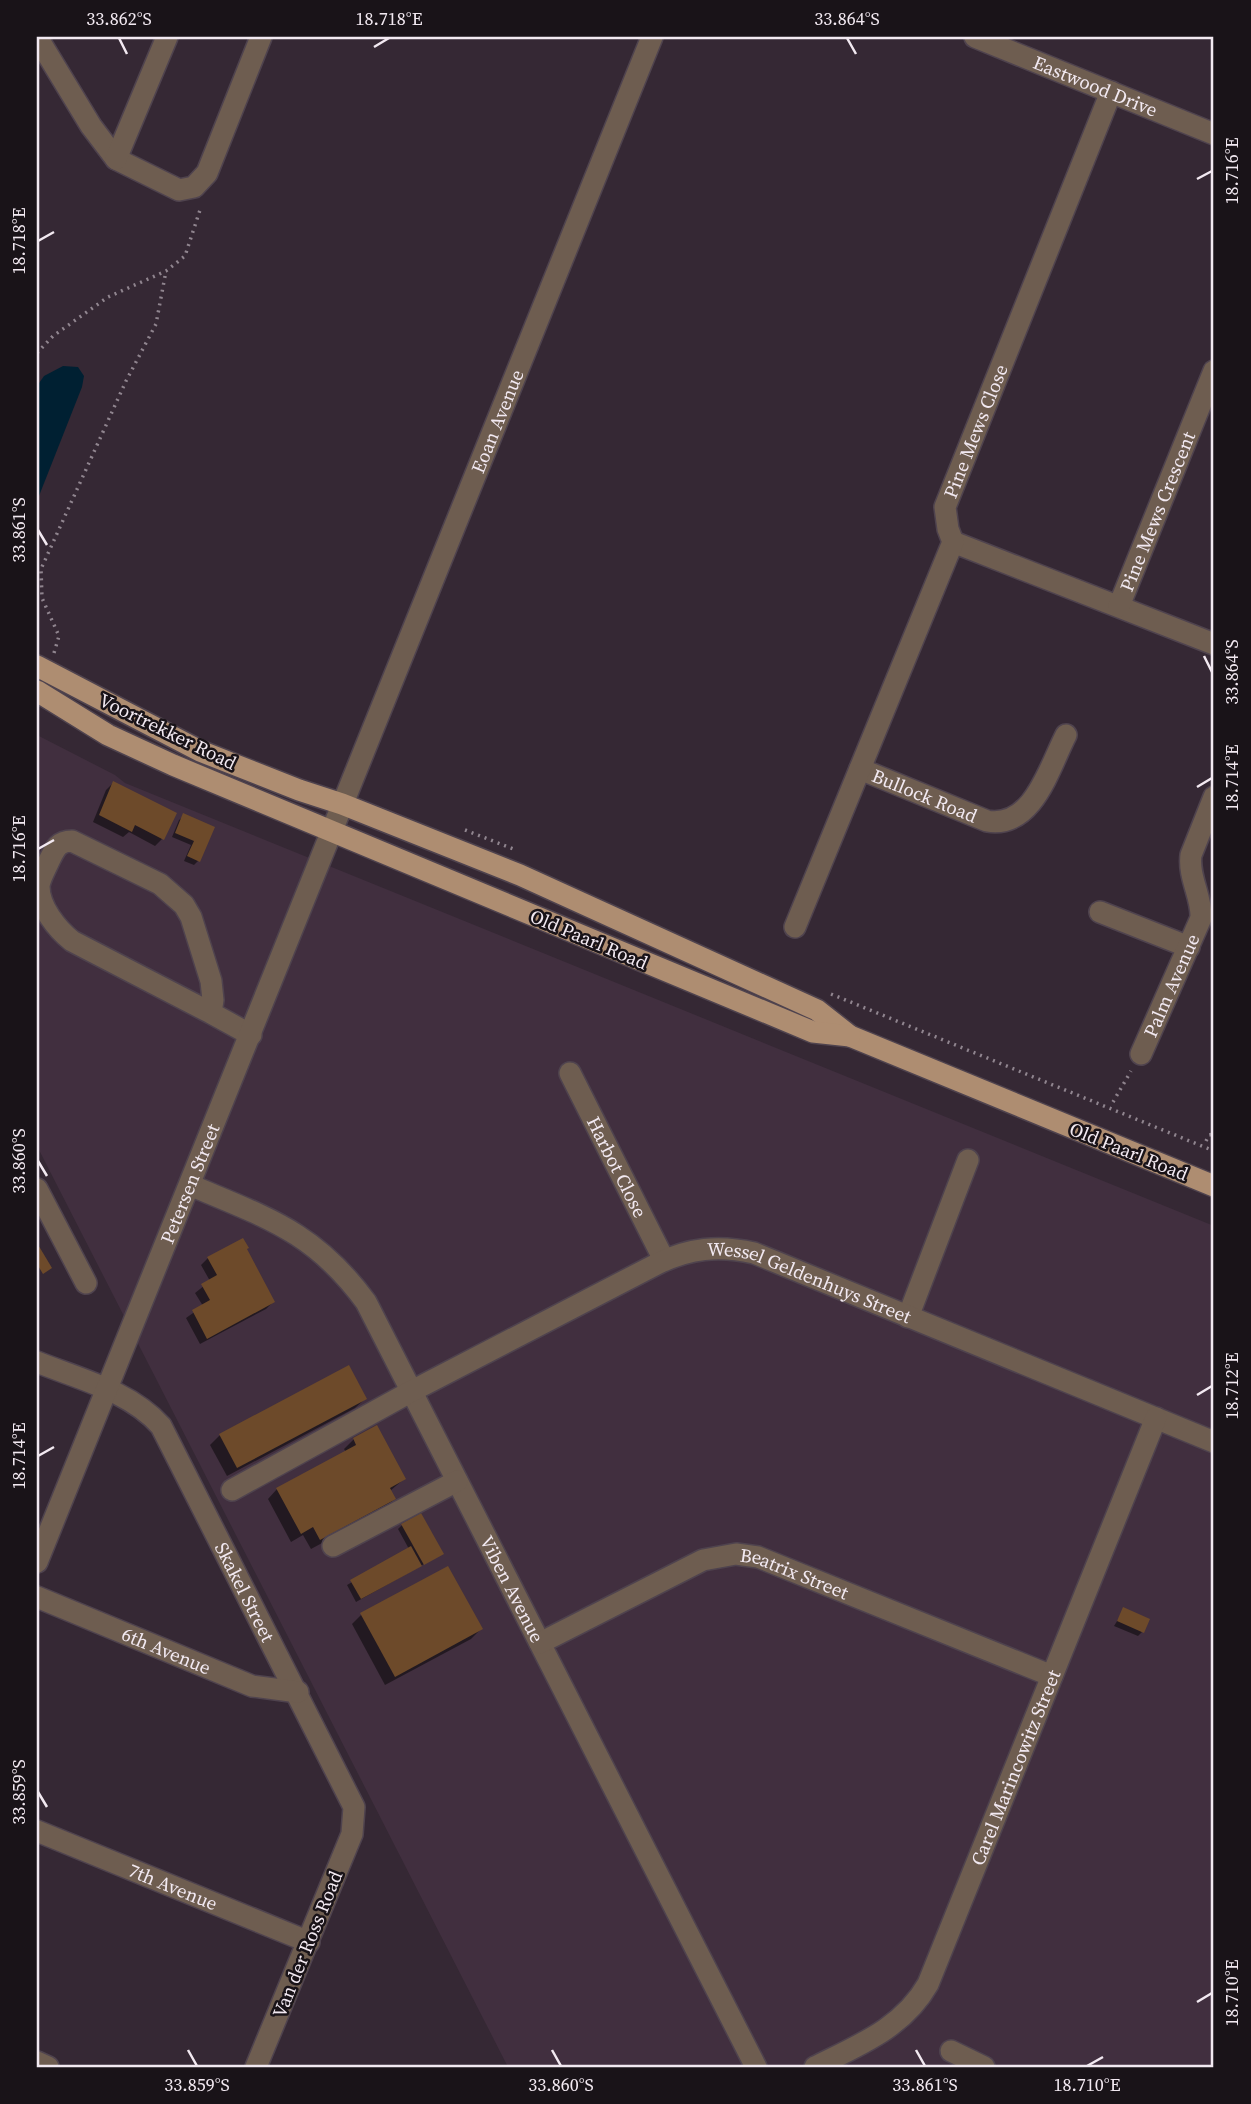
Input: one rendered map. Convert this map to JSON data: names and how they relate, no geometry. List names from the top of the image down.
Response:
{
  "streets": {
    "main road": ["Voortrekker Road", "Old Paarl Road"],
    "street": [
      "Eastwood Drive",
      "Eoan Avenue",
      "Pine Mews Close",
      "Pine Mews Crescent",
      "Bullock Road",
      "Palm Avenue",
      "Harbot Close",
      "Petersen Street",
      "Wessel Geldenhuys Street",
      "Beatrix Street",
      "Viben Avenue",
      "Skakel Street",
      "6th Avenue",
      "Carel Marincowitz Street",
      "7th Avenue",
      "Van der Ross Road"
    ]
  },
  "crossings": [
    ["Eastwood Drive", "Pine Mews Close"],
    ["Eoan Avenue", "Voortrekker Road"],
    ["Eoan Avenue", "Old Paarl Road"],
    ["Eoan Avenue", "Petersen Street"],
    ["Pine Mews Close", "Pine Mews Crescent"],
    ["Voortrekker Road", "Old Paarl Road"],
    ["Voortrekker Road", "Petersen Street"],
    ["Old Paarl Road", "Petersen Street"],
    ["Harbot Close", "Wessel Geldenhuys Street"],
    ["Petersen Street", "Viben Avenue"],
    ["Petersen Street", "Skakel Street"],
    ["Wessel Geldenhuys Street", "Viben Avenue"],
    ["Wessel Geldenhuys Street", "Carel Marincowitz Street"],
    ["Beatrix Street", "Viben Avenue"],
    ["Beatrix Street", "Carel Marincowitz Street"],
    ["Skakel Street", "6th Avenue"],
    ["Skakel Street", "Van der Ross Road"],
    ["7th Avenue", "Van der Ross Road"]
  ],
  "coordinates": [
    "33.862°S",
    "18.718°E",
    "33.864°S",
    "18.716°E",
    "33.861°S",
    "18.714°E",
    "33.860°S",
    "18.712°E",
    "33.859°S",
    "18.710°E"
  ]
}
